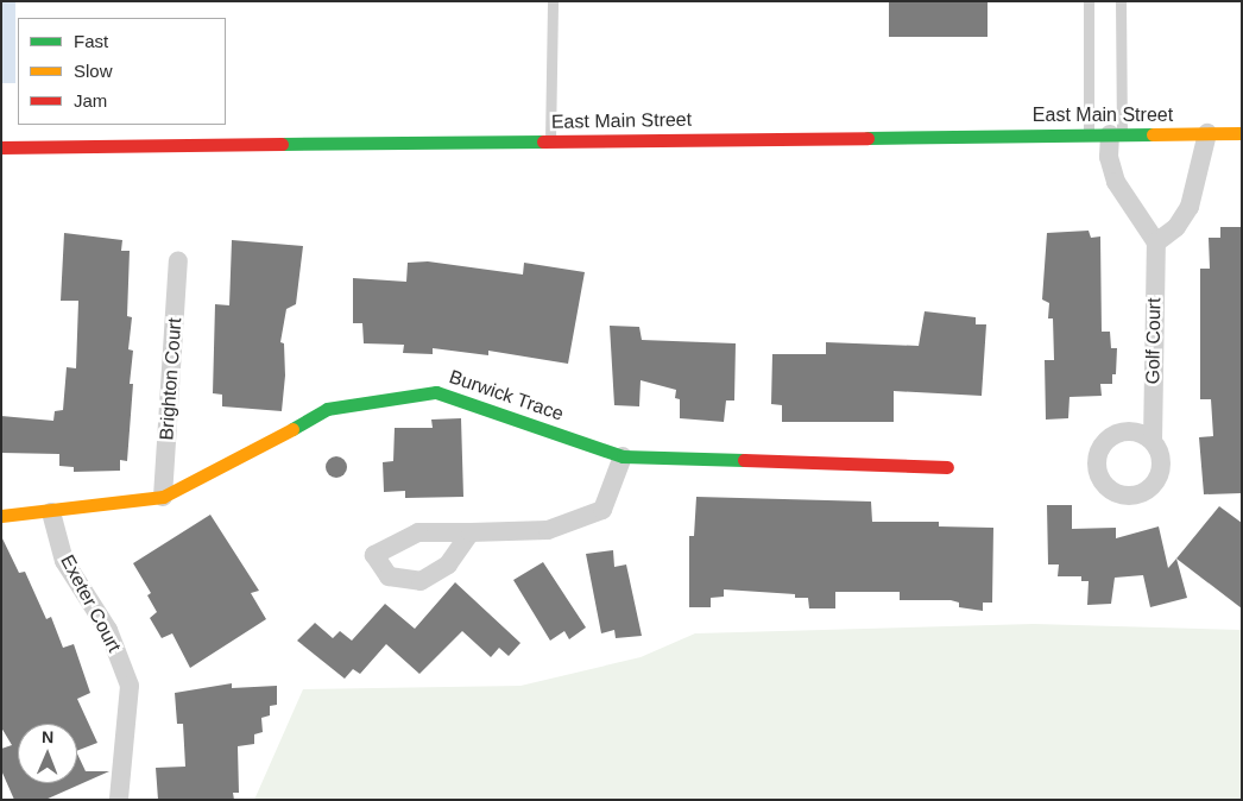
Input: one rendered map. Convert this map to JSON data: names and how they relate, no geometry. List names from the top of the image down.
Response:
{
  "streets": {
    "main road": ["East Main Street", "Burwick Trace"],
    "street": ["Golf Court", "Brighton Court", "Exeter Court"]
  },
  "crossings": [
    ["Brighton Court", "Burwick Trace"],
    ["Burwick Trace", "Exeter Court"]
  ],
  "legend": ["Fast", "Slow", "Jam"],
  "north": "top"
}
